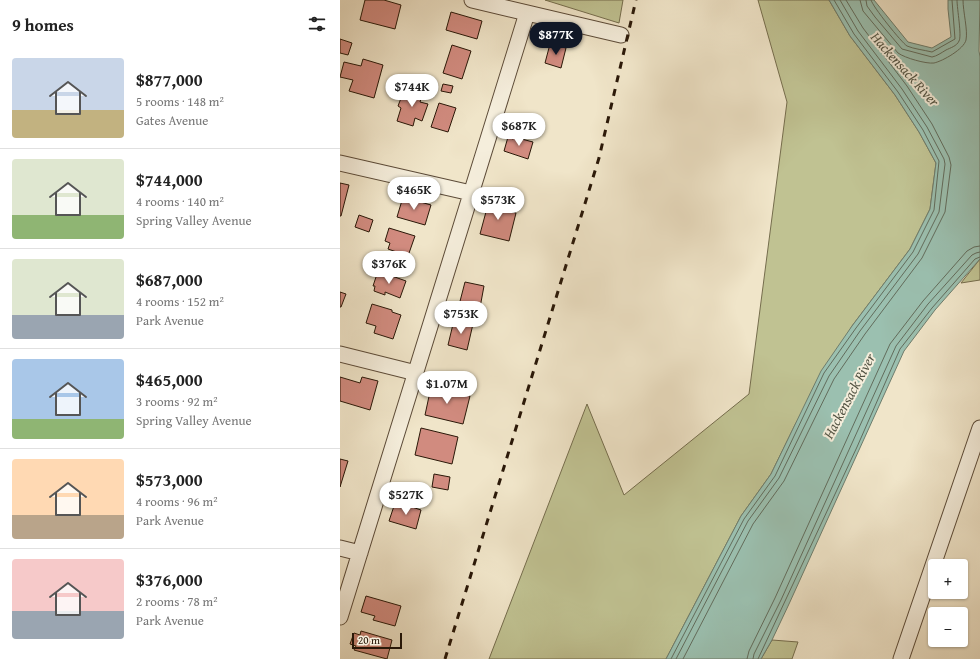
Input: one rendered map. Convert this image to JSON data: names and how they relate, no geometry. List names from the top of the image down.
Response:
{
  "water": ["Hackensack River"],
  "scale_bar": "20 m",
  "page": {
    "heading": "9 homes",
    "price": [
      "$877K",
      "$744K",
      "$687K",
      "$465K",
      "$573K",
      "$376K",
      "$753K",
      "$1.07M",
      "$527K"
    ],
    "list": [
      {
        "name": "$877,000",
        "note": "5 rooms · 148 m² · Gates Avenue"
      },
      {
        "name": "$744,000",
        "note": "4 rooms · 140 m² · Spring Valley Avenue"
      },
      {
        "name": "$687,000",
        "note": "4 rooms · 152 m² · Park Avenue"
      },
      {
        "name": "$465,000",
        "note": "3 rooms · 92 m² · Spring Valley Avenue"
      },
      {
        "name": "$573,000",
        "note": "4 rooms · 96 m² · Park Avenue"
      },
      {
        "name": "$376,000",
        "note": "2 rooms · 78 m² · Park Avenue"
      }
    ],
    "map_buttons": ["+", "−"],
    "scale": "20 m"
  }
}
